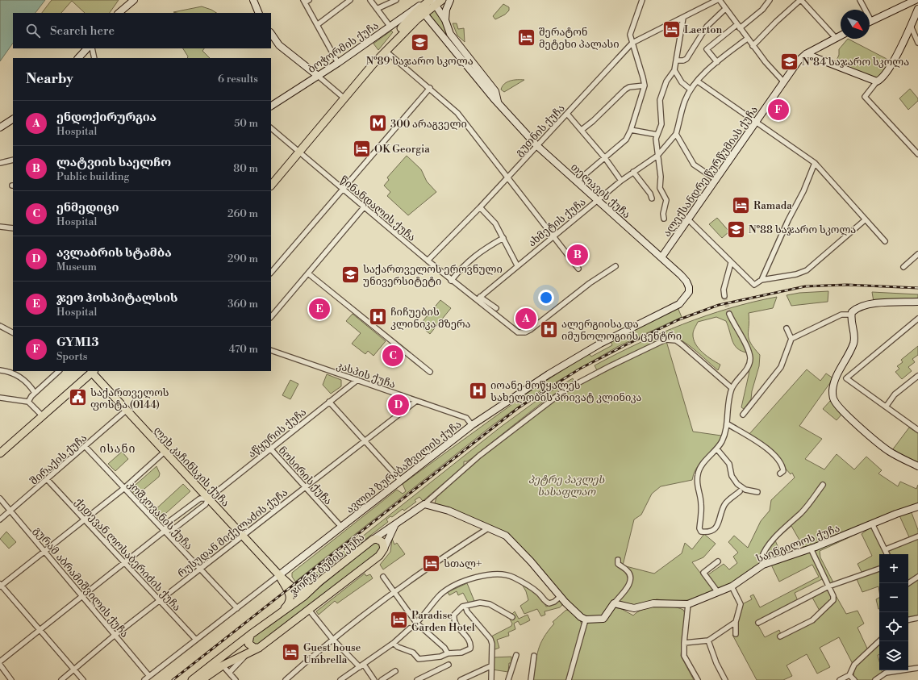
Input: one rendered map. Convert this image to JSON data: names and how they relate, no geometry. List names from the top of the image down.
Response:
{
  "streets": {
    "main road": ["ლეხ კაჩინსკის ქუჩა", "ჯორჯ ბუშის ქუჩა"],
    "street": [
      "ბოჭორმის ქუჩა",
      "გუთნის ქუჩა",
      "ალექსანდრე წურწუმიას ქუჩა",
      "თელავის ქუჩა",
      "წინანდალის ქუჩა",
      "ახმეტის ქუჩა",
      "კასპის ქუჩა",
      "აწყურის ქუჩა",
      "შირაქის ქუჩა",
      "ავლიპ ზურაბაშვილის ქუჩა",
      "ნოსირის ქუჩა",
      "კოშკოვანის ქუჩა",
      "რუსუდან მიქელაძის ქუჩა",
      "საინგილოს ქუჩა",
      "ქეთევან ლოსაბერიძის ქუჩა",
      "გურამ აბრამიშვილის ქუჩა"
    ]
  },
  "crossings": [
    ["ბოჭორმის ქუჩა", "თელავის ქუჩა"],
    ["გუთნის ქუჩა", "თელავის ქუჩა"],
    ["გუთნის ქუჩა", "წინანდალის ქუჩა"],
    ["ალექსანდრე წურწუმიას ქუჩა", "თელავის ქუჩა"],
    ["თელავის ქუჩა", "ახმეტის ქუჩა"],
    ["თელავის ქუჩა", "ავლიპ ზურაბაშვილის ქუჩა"],
    ["წინანდალის ქუჩა", "ახმეტის ქუჩა"],
    ["კასპის ქუჩა", "აწყურის ქუჩა"],
    ["კასპის ქუჩა", "ავლიპ ზურაბაშვილის ქუჩა"],
    ["კასპის ქუჩა", "რუსუდან მიქელაძის ქუჩა"],
    ["აწყურის ქუჩა", "ლეხ კაჩინსკის ქუჩა"],
    ["აწყურის ქუჩა", "ნოსირის ქუჩა"],
    ["აწყურის ქუჩა", "კოშკოვანის ქუჩა"],
    ["აწყურის ქუჩა", "ქეთევან ლოსაბერიძის ქუჩა"],
    ["აწყურის ქუჩა", "გურამ აბრამიშვილის ქუჩა"],
    ["შირაქის ქუჩა", "ლეხ კაჩინსკის ქუჩა"],
    ["შირაქის ქუჩა", "კოშკოვანის ქუჩა"],
    ["შირაქის ქუჩა", "ქეთევან ლოსაბერიძის ქუჩა"],
    ["შირაქის ქუჩა", "გურამ აბრამიშვილის ქუჩა"],
    ["ლეხ კაჩინსკის ქუჩა", "ავლიპ ზურაბაშვილის ქუჩა"],
    ["ლეხ კაჩინსკის ქუჩა", "რუსუდან მიქელაძის ქუჩა"],
    ["ლეხ კაჩინსკის ქუჩა", "ჯორჯ ბუშის ქუჩა"],
    ["ავლიპ ზურაბაშვილის ქუჩა", "ნოსირის ქუჩა"],
    ["ავლიპ ზურაბაშვილის ქუჩა", "კოშკოვანის ქუჩა"],
    ["ავლიპ ზურაბაშვილის ქუჩა", "ქეთევან ლოსაბერიძის ქუჩა"],
    ["ავლიპ ზურაბაშვილის ქუჩა", "გურამ აბრამიშვილის ქუჩა"],
    ["ნოსირის ქუჩა", "რუსუდან მიქელაძის ქუჩა"],
    ["კოშკოვანის ქუჩა", "რუსუდან მიქელაძის ქუჩა"],
    ["რუსუდან მიქელაძის ქუჩა", "ქეთევან ლოსაბერიძის ქუჩა"],
    ["რუსუდან მიქელაძის ქუჩა", "გურამ აბრამიშვილის ქუჩა"]
  ],
  "districts": ["ისანი"],
  "parks": ["პეტრე პავლეს სასაფლაო"],
  "places": {
    "hotel": [
      "Laerton",
      "შერატონ მეტეხი პალასი",
      "OK Georgia",
      "Ramada",
      "სთალ+",
      "Paradise Garden Hotel",
      "Guest house Umbrella"
    ],
    "school or university": [
      "№89 საჯარო სკოლა",
      "№84 საჯარო სკოლა",
      "№88 საჯარო სკოლა",
      "საქართველოს ეროვნული უნივერსიტეტი"
    ],
    "metro station": ["300 არაგველი"],
    "hospital": ["ჩიჩუების კლინიკა მზერა", "ალერგიისა და იმუნოლოგიის ცენტრი", "იოანე მოწყალეს სახელობის პრივატ კლინიკა"],
    "public building": ["საქართველოს ფოსტა (0144)"]
  },
  "north": "bottom right",
  "page": {
    "search": "Search here",
    "heading": ["Nearby", "6 results"],
    "pins": [
      "F",
      "B",
      "E",
      "A",
      "C",
      "D"
    ],
    "list": [
      {
        "mark": "A",
        "name": "ენდოქირურგია",
        "note": "Hospital",
        "value": "50 m"
      },
      {
        "mark": "B",
        "name": "ლატვიის საელჩო",
        "note": "Public building",
        "value": "80 m"
      },
      {
        "mark": "C",
        "name": "ენმედიცი",
        "note": "Hospital",
        "value": "260 m"
      },
      {
        "mark": "D",
        "name": "ავლაბრის სტამბა",
        "note": "Museum",
        "value": "290 m"
      },
      {
        "mark": "E",
        "name": "ჯეო ჰოსპიტალსის",
        "note": "Hospital",
        "value": "360 m"
      },
      {
        "mark": "F",
        "name": "GYM13",
        "note": "Sports",
        "value": "470 m"
      }
    ],
    "map_buttons": ["+", "−"]
  }
}
